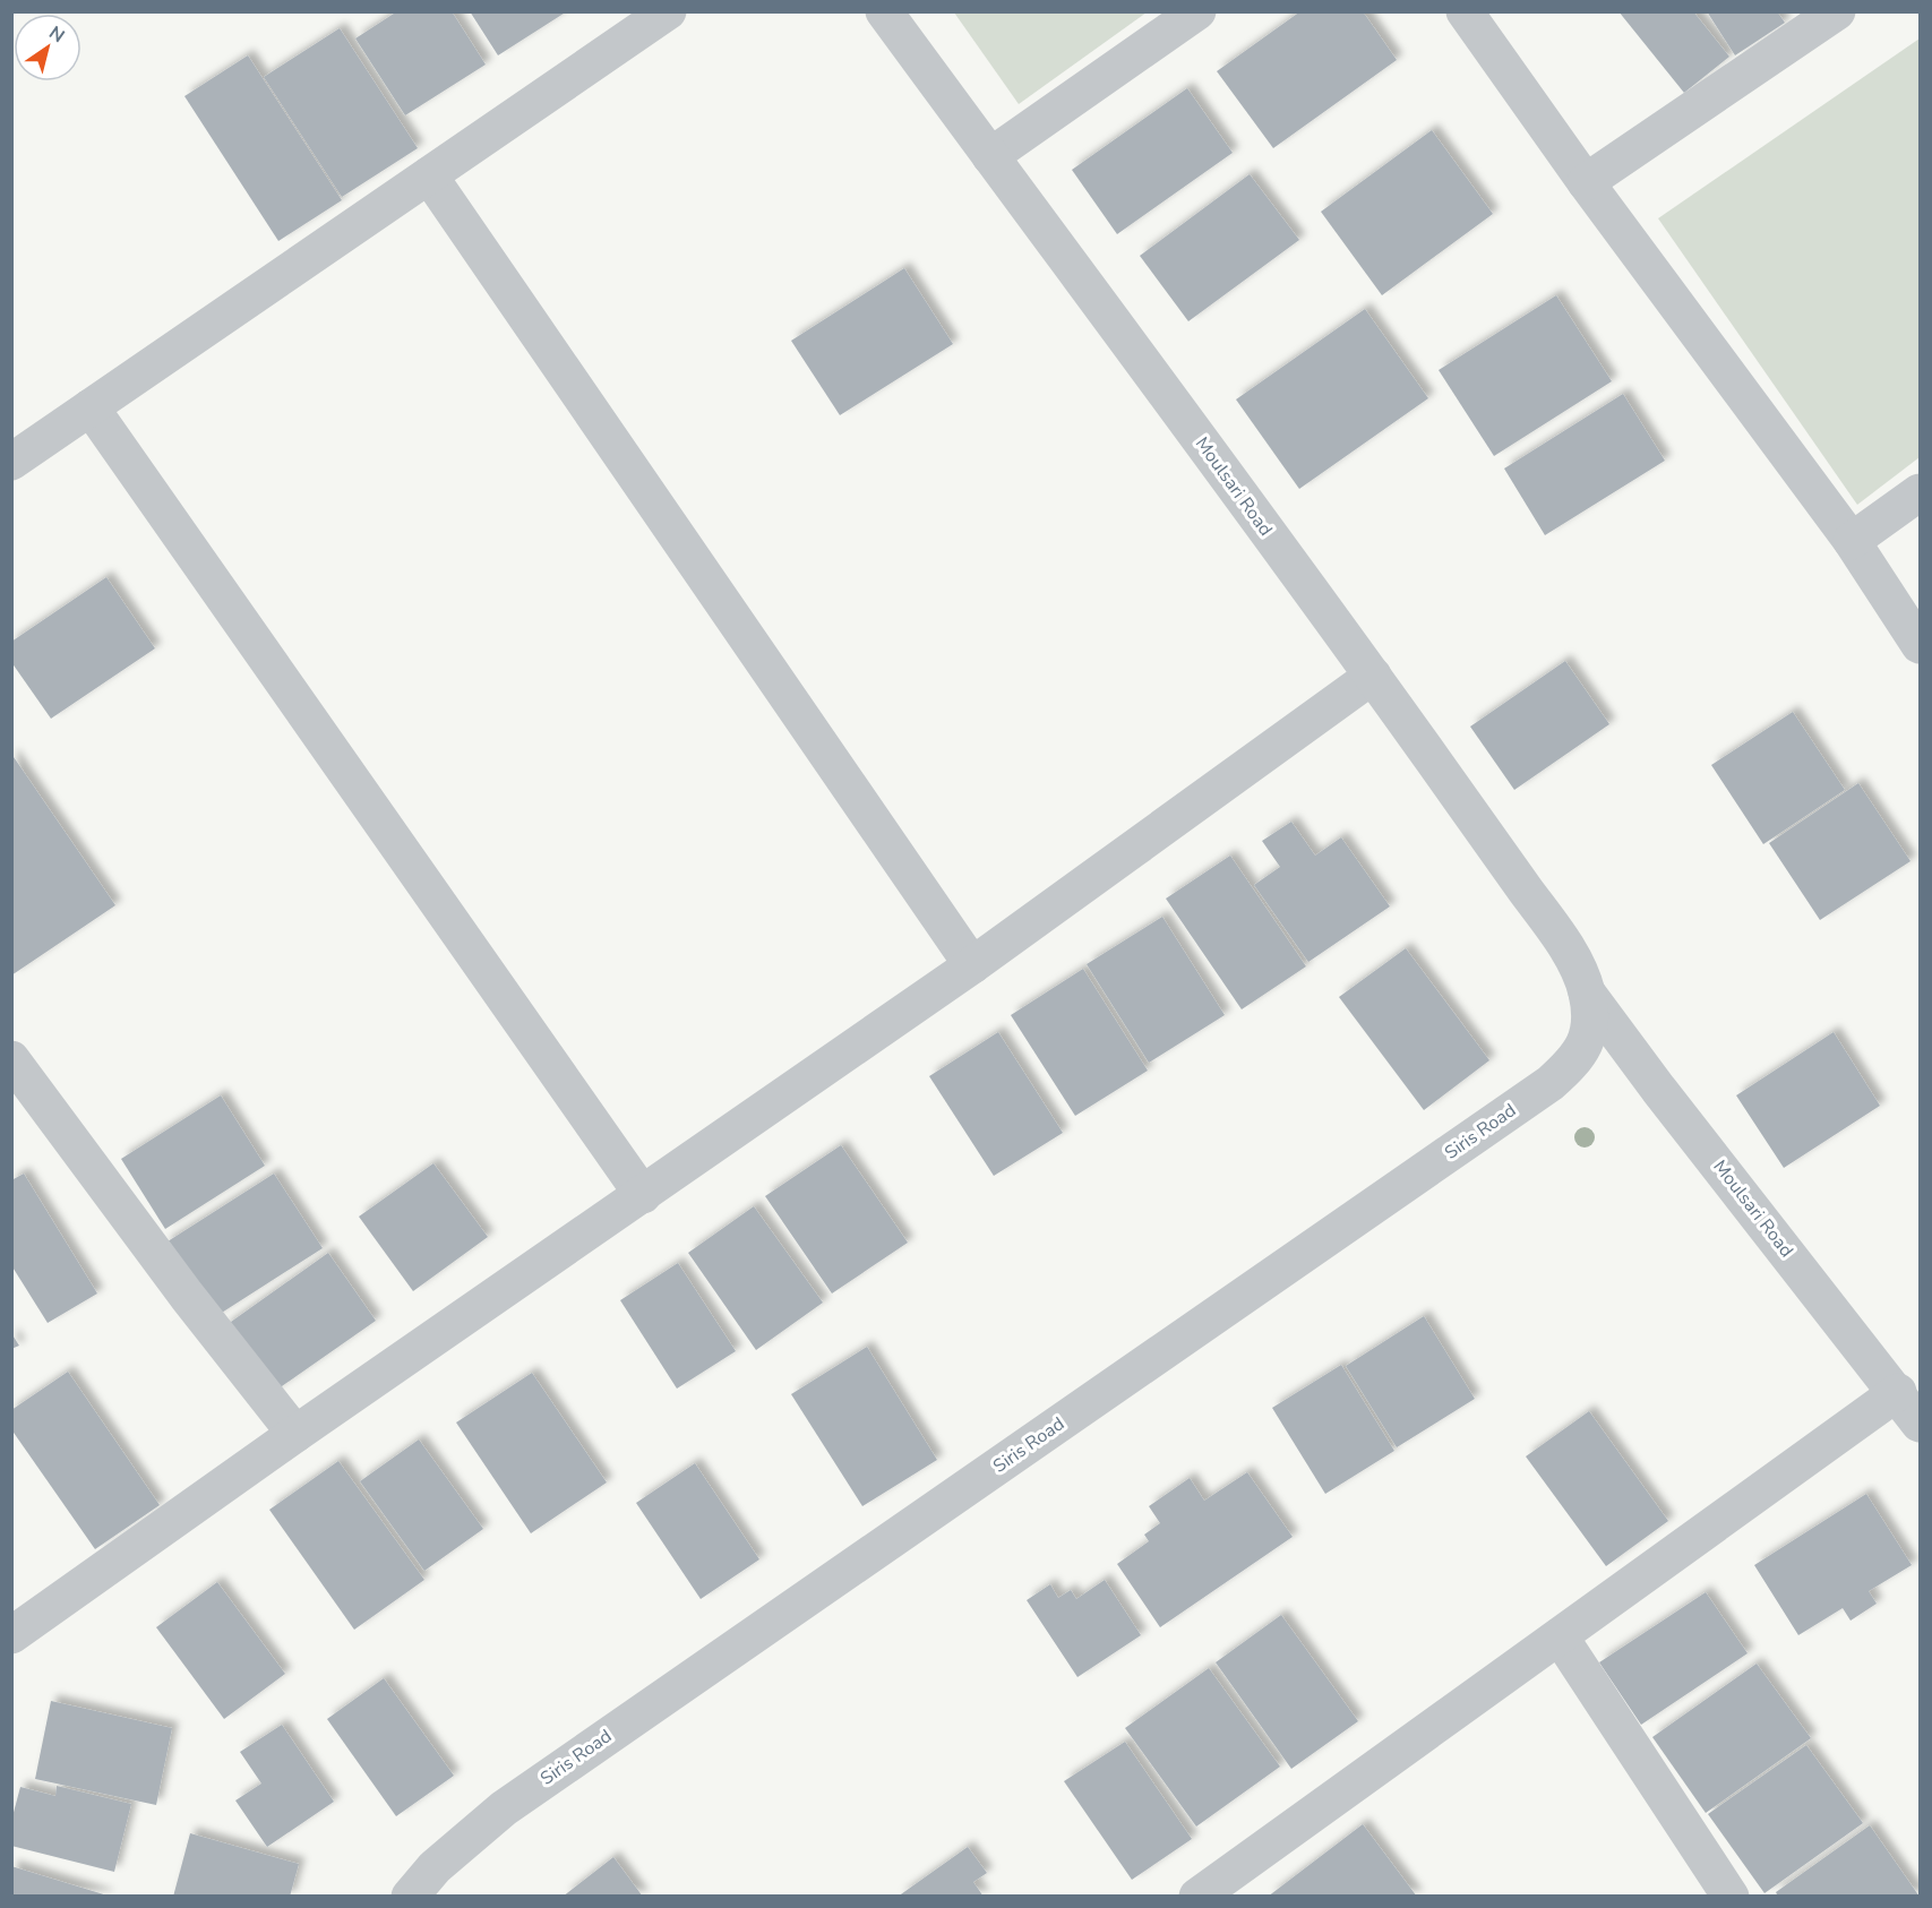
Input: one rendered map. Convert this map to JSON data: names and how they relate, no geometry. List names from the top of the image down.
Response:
{
  "streets": {
    "street": ["Moulsari Road", "Siris Road"]
  },
  "crossings": [
    ["Moulsari Road", "Siris Road"]
  ],
  "north": "top right"
}
